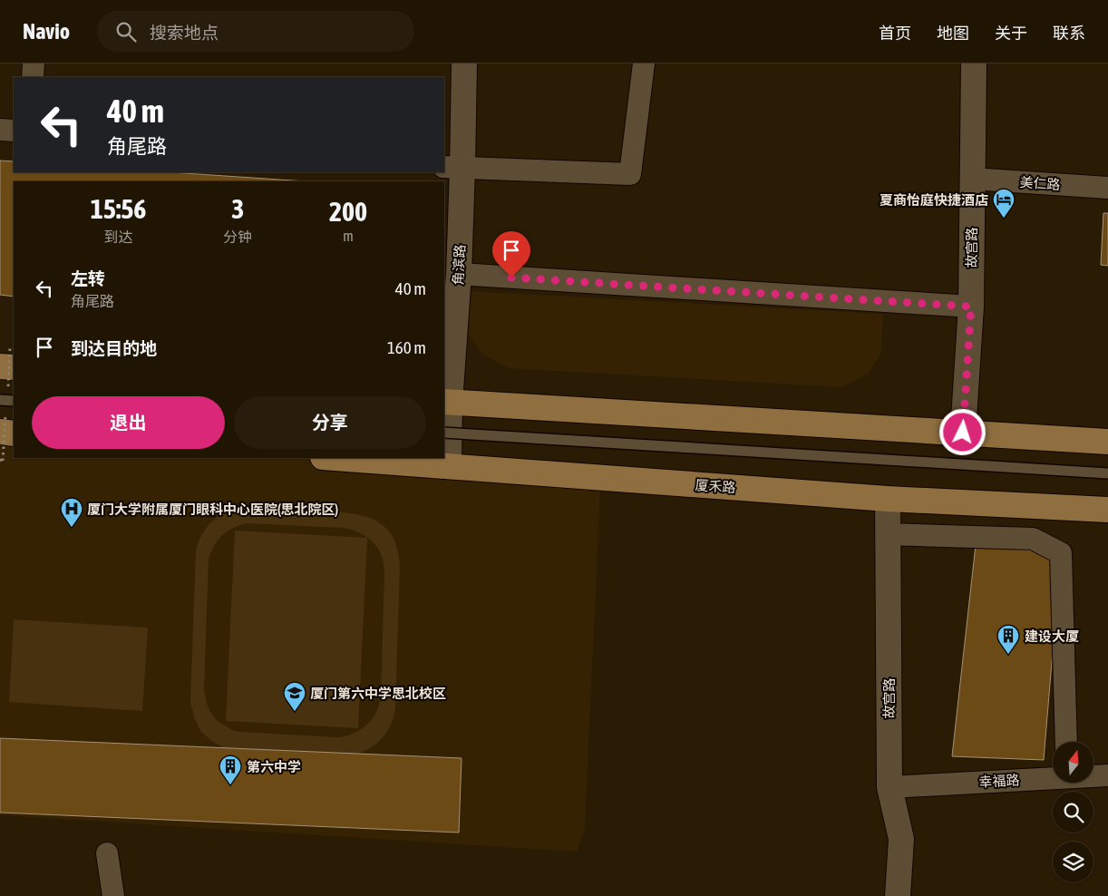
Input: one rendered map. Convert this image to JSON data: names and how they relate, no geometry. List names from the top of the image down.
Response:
{
  "streets": {
    "main road": ["厦禾路"],
    "street": [
      "美仁路",
      "故宫路",
      "角滨路",
      "幸福路"
    ]
  },
  "crossings": [
    ["美仁路", "故宫路"],
    ["故宫路", "厦禾路"],
    ["故宫路", "幸福路"],
    ["角滨路", "厦禾路"]
  ],
  "places": {
    "hotel": ["夏商怡庭快捷酒店"],
    "hospital": ["厦门大学附属厦门眼科中心医院(思北院区)"],
    "building": ["建设大厦", "第六中学"],
    "school or university": ["厦门第六中学思北校区"]
  },
  "north": "top",
  "page": {
    "header": "Navio",
    "search": "搜索地点",
    "nav": [
      "首页",
      "地图",
      "关于",
      "联系"
    ],
    "turn": ["40 m", "角尾路"],
    "eta": [
      "15:56",
      "到达",
      "3",
      "分钟",
      "200",
      "m"
    ],
    "list": [
      {
        "name": "左转",
        "note": "角尾路",
        "value": "40 m"
      },
      {
        "name": "到达目的地",
        "value": "160 m"
      }
    ],
    "buttons": ["退出", "分享"]
  }
}
